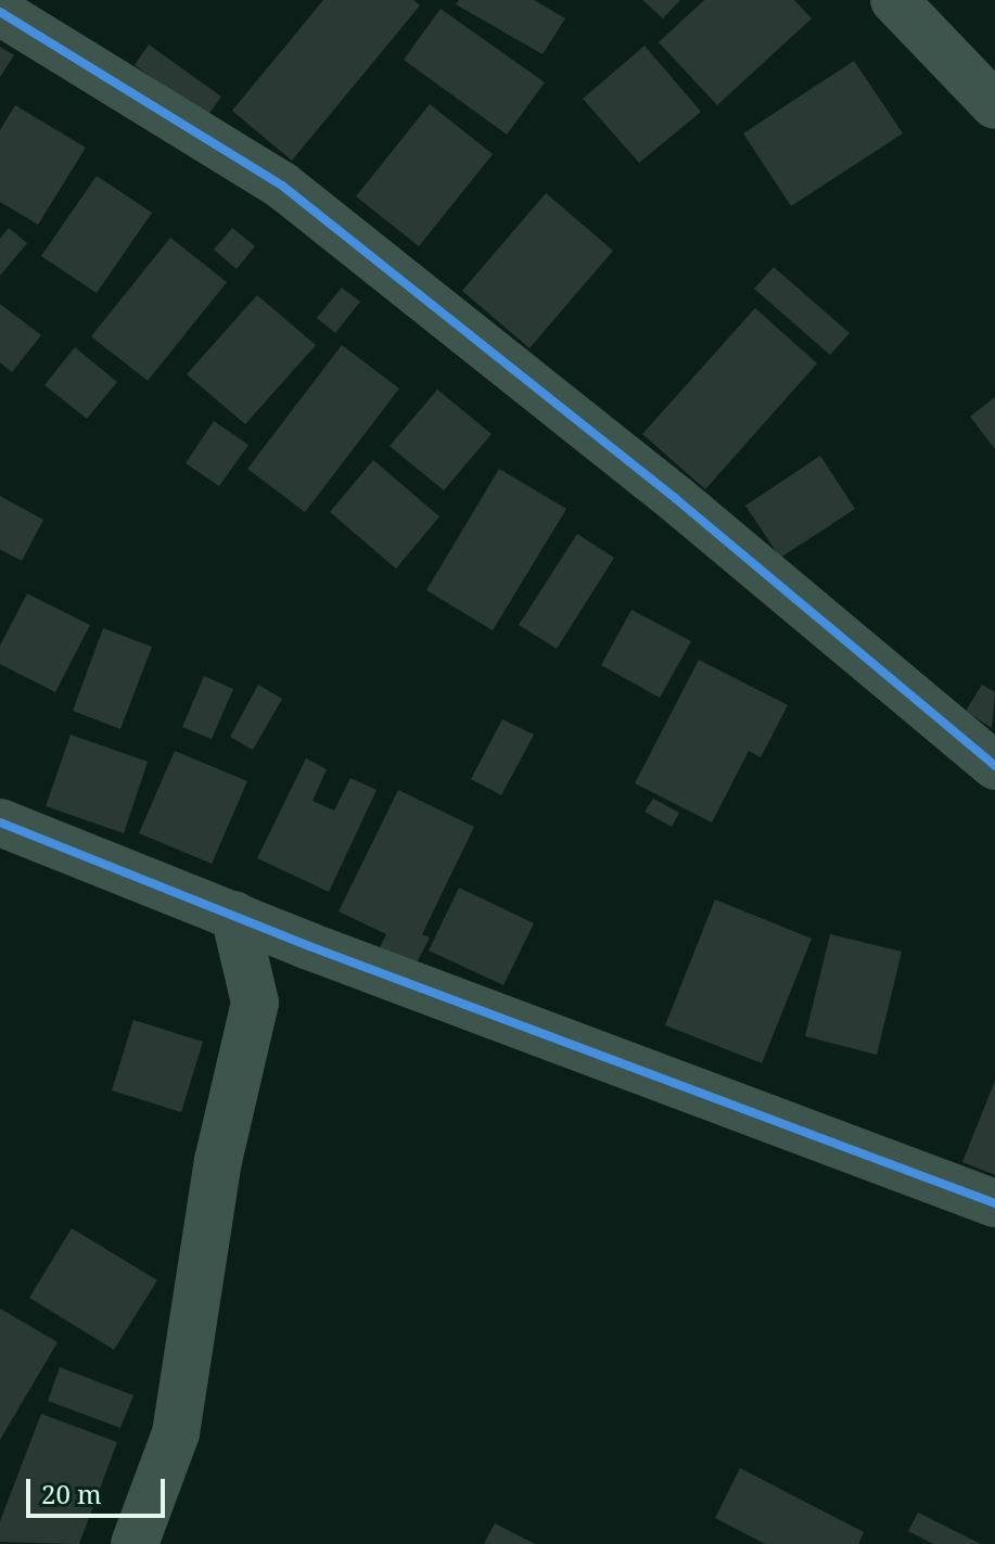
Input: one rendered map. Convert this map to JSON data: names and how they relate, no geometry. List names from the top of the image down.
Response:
{
  "scale_bar": "20 m"
}
